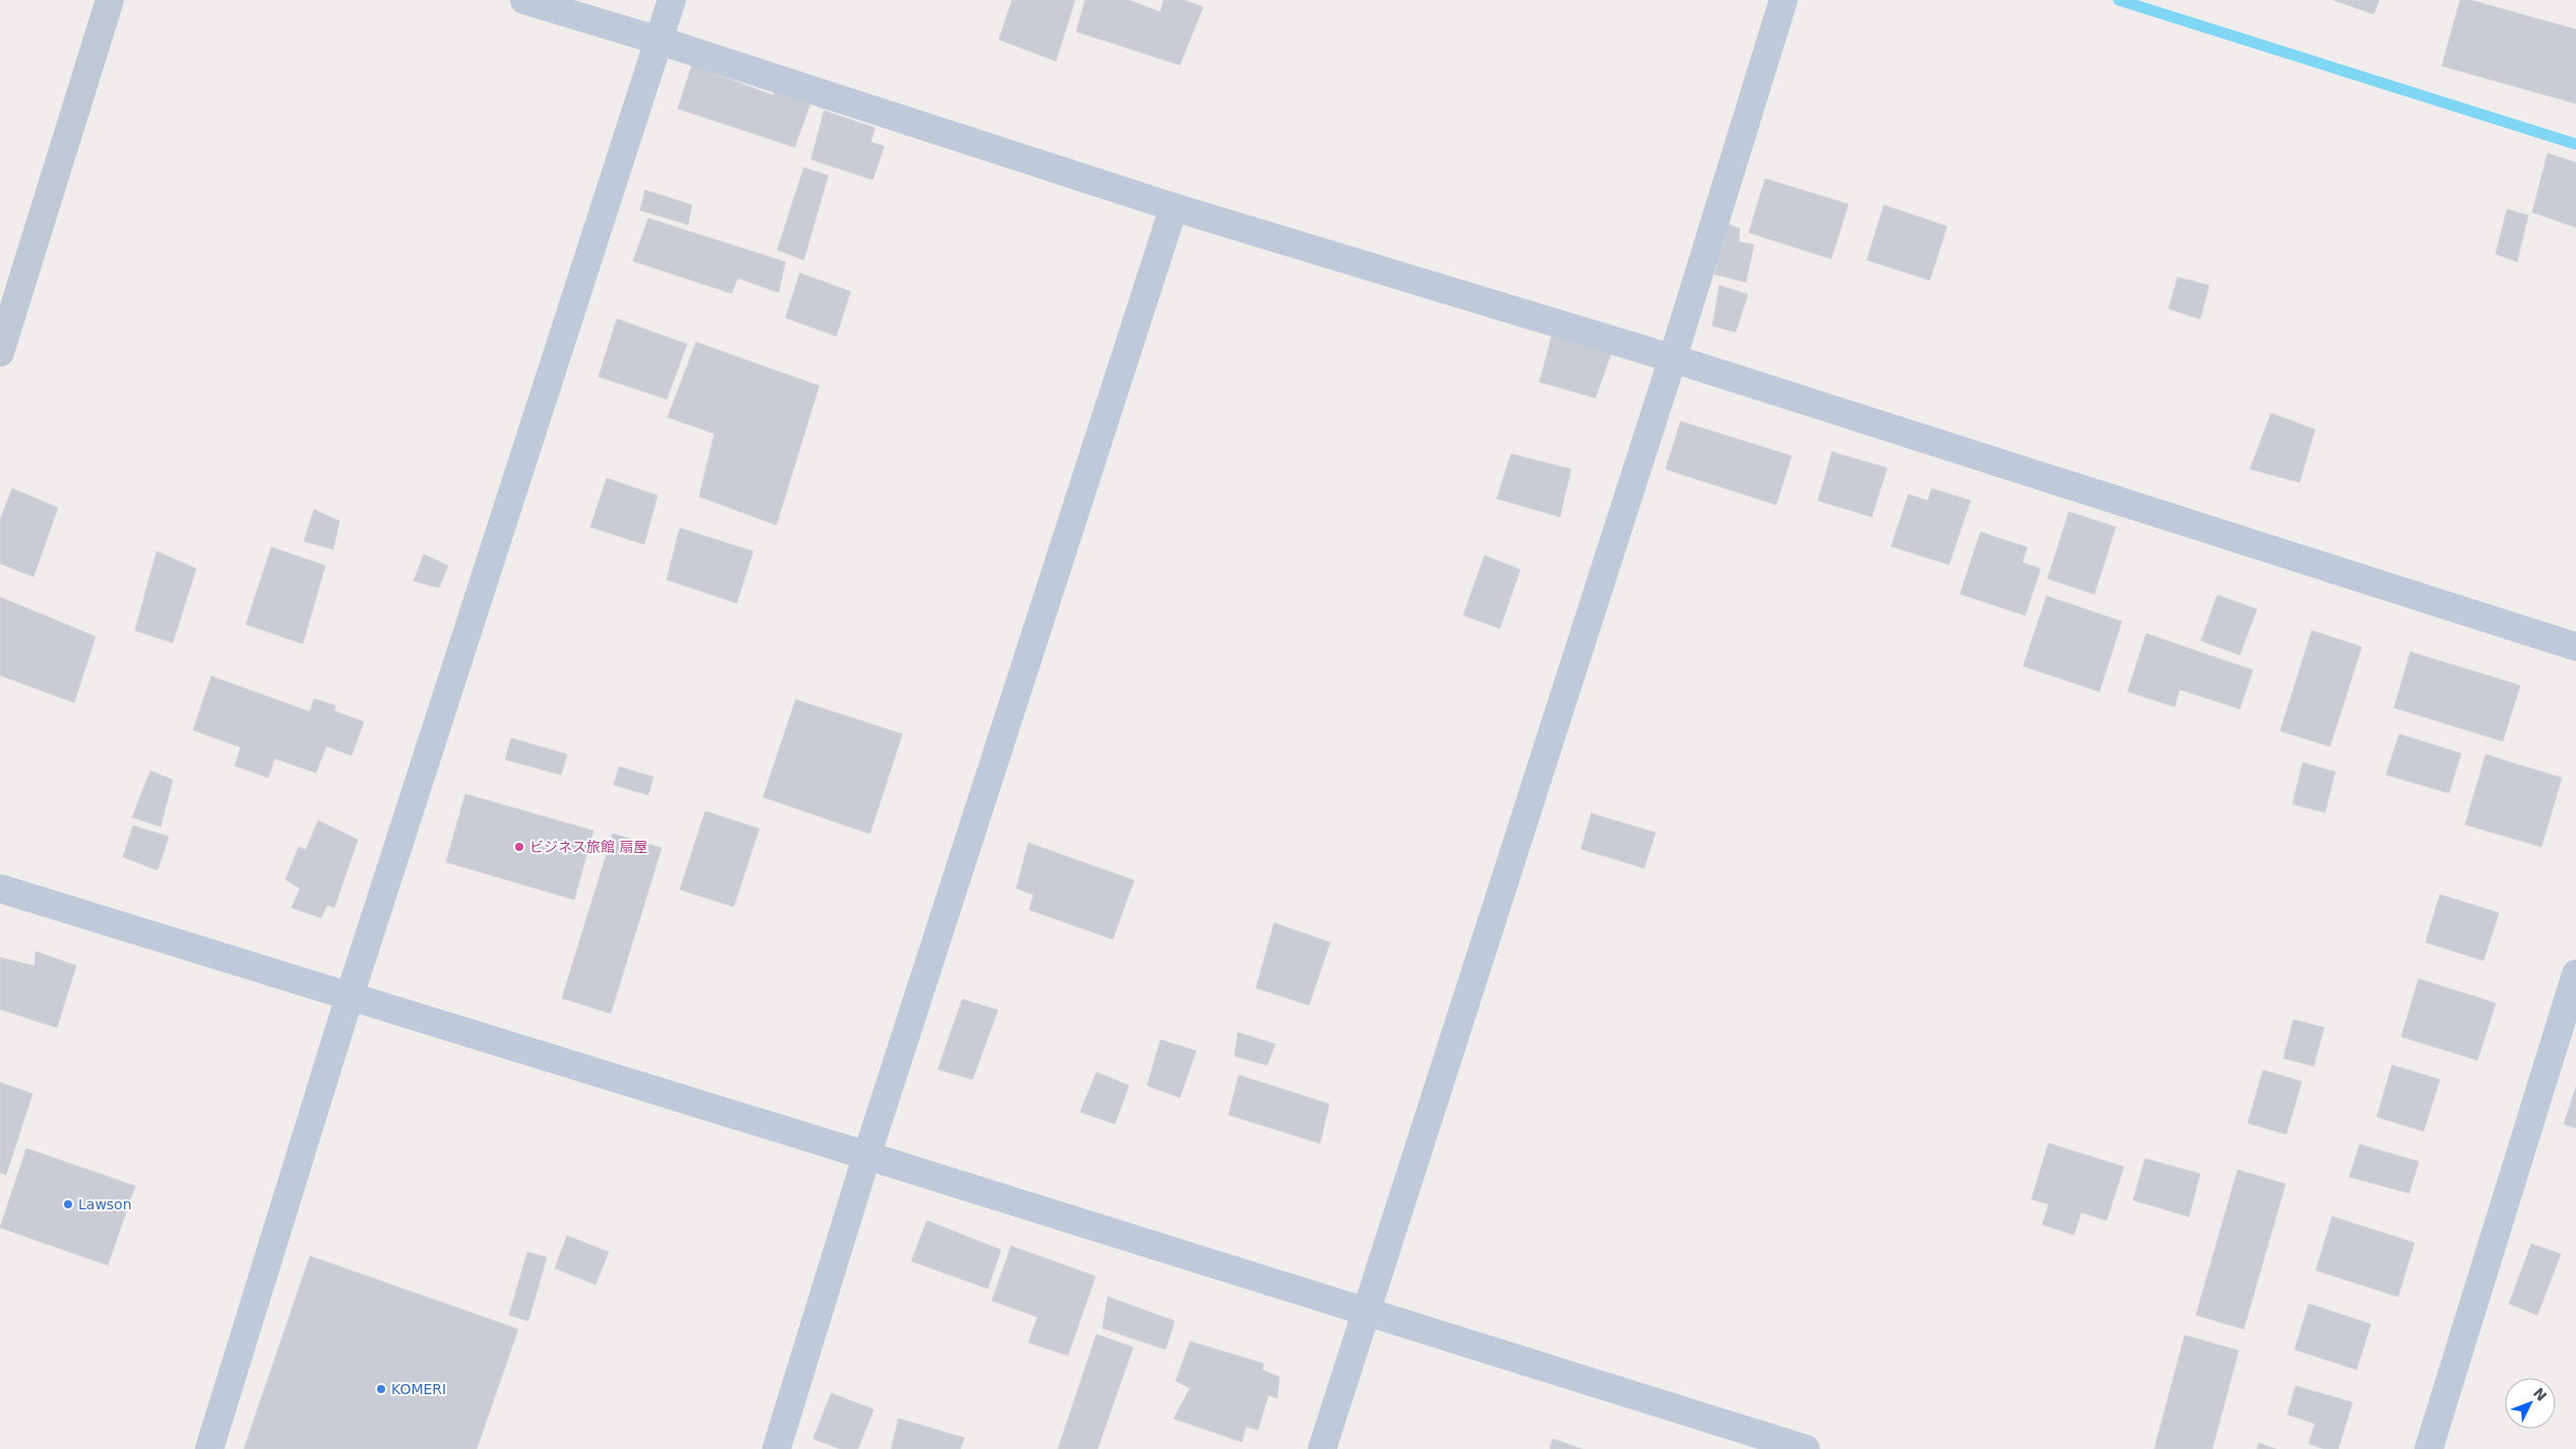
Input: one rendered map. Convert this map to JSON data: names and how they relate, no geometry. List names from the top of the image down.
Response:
{
  "places": ["ビジネス旅館 扇屋", "Lawson", "KOMERI"],
  "north": "top right"
}
